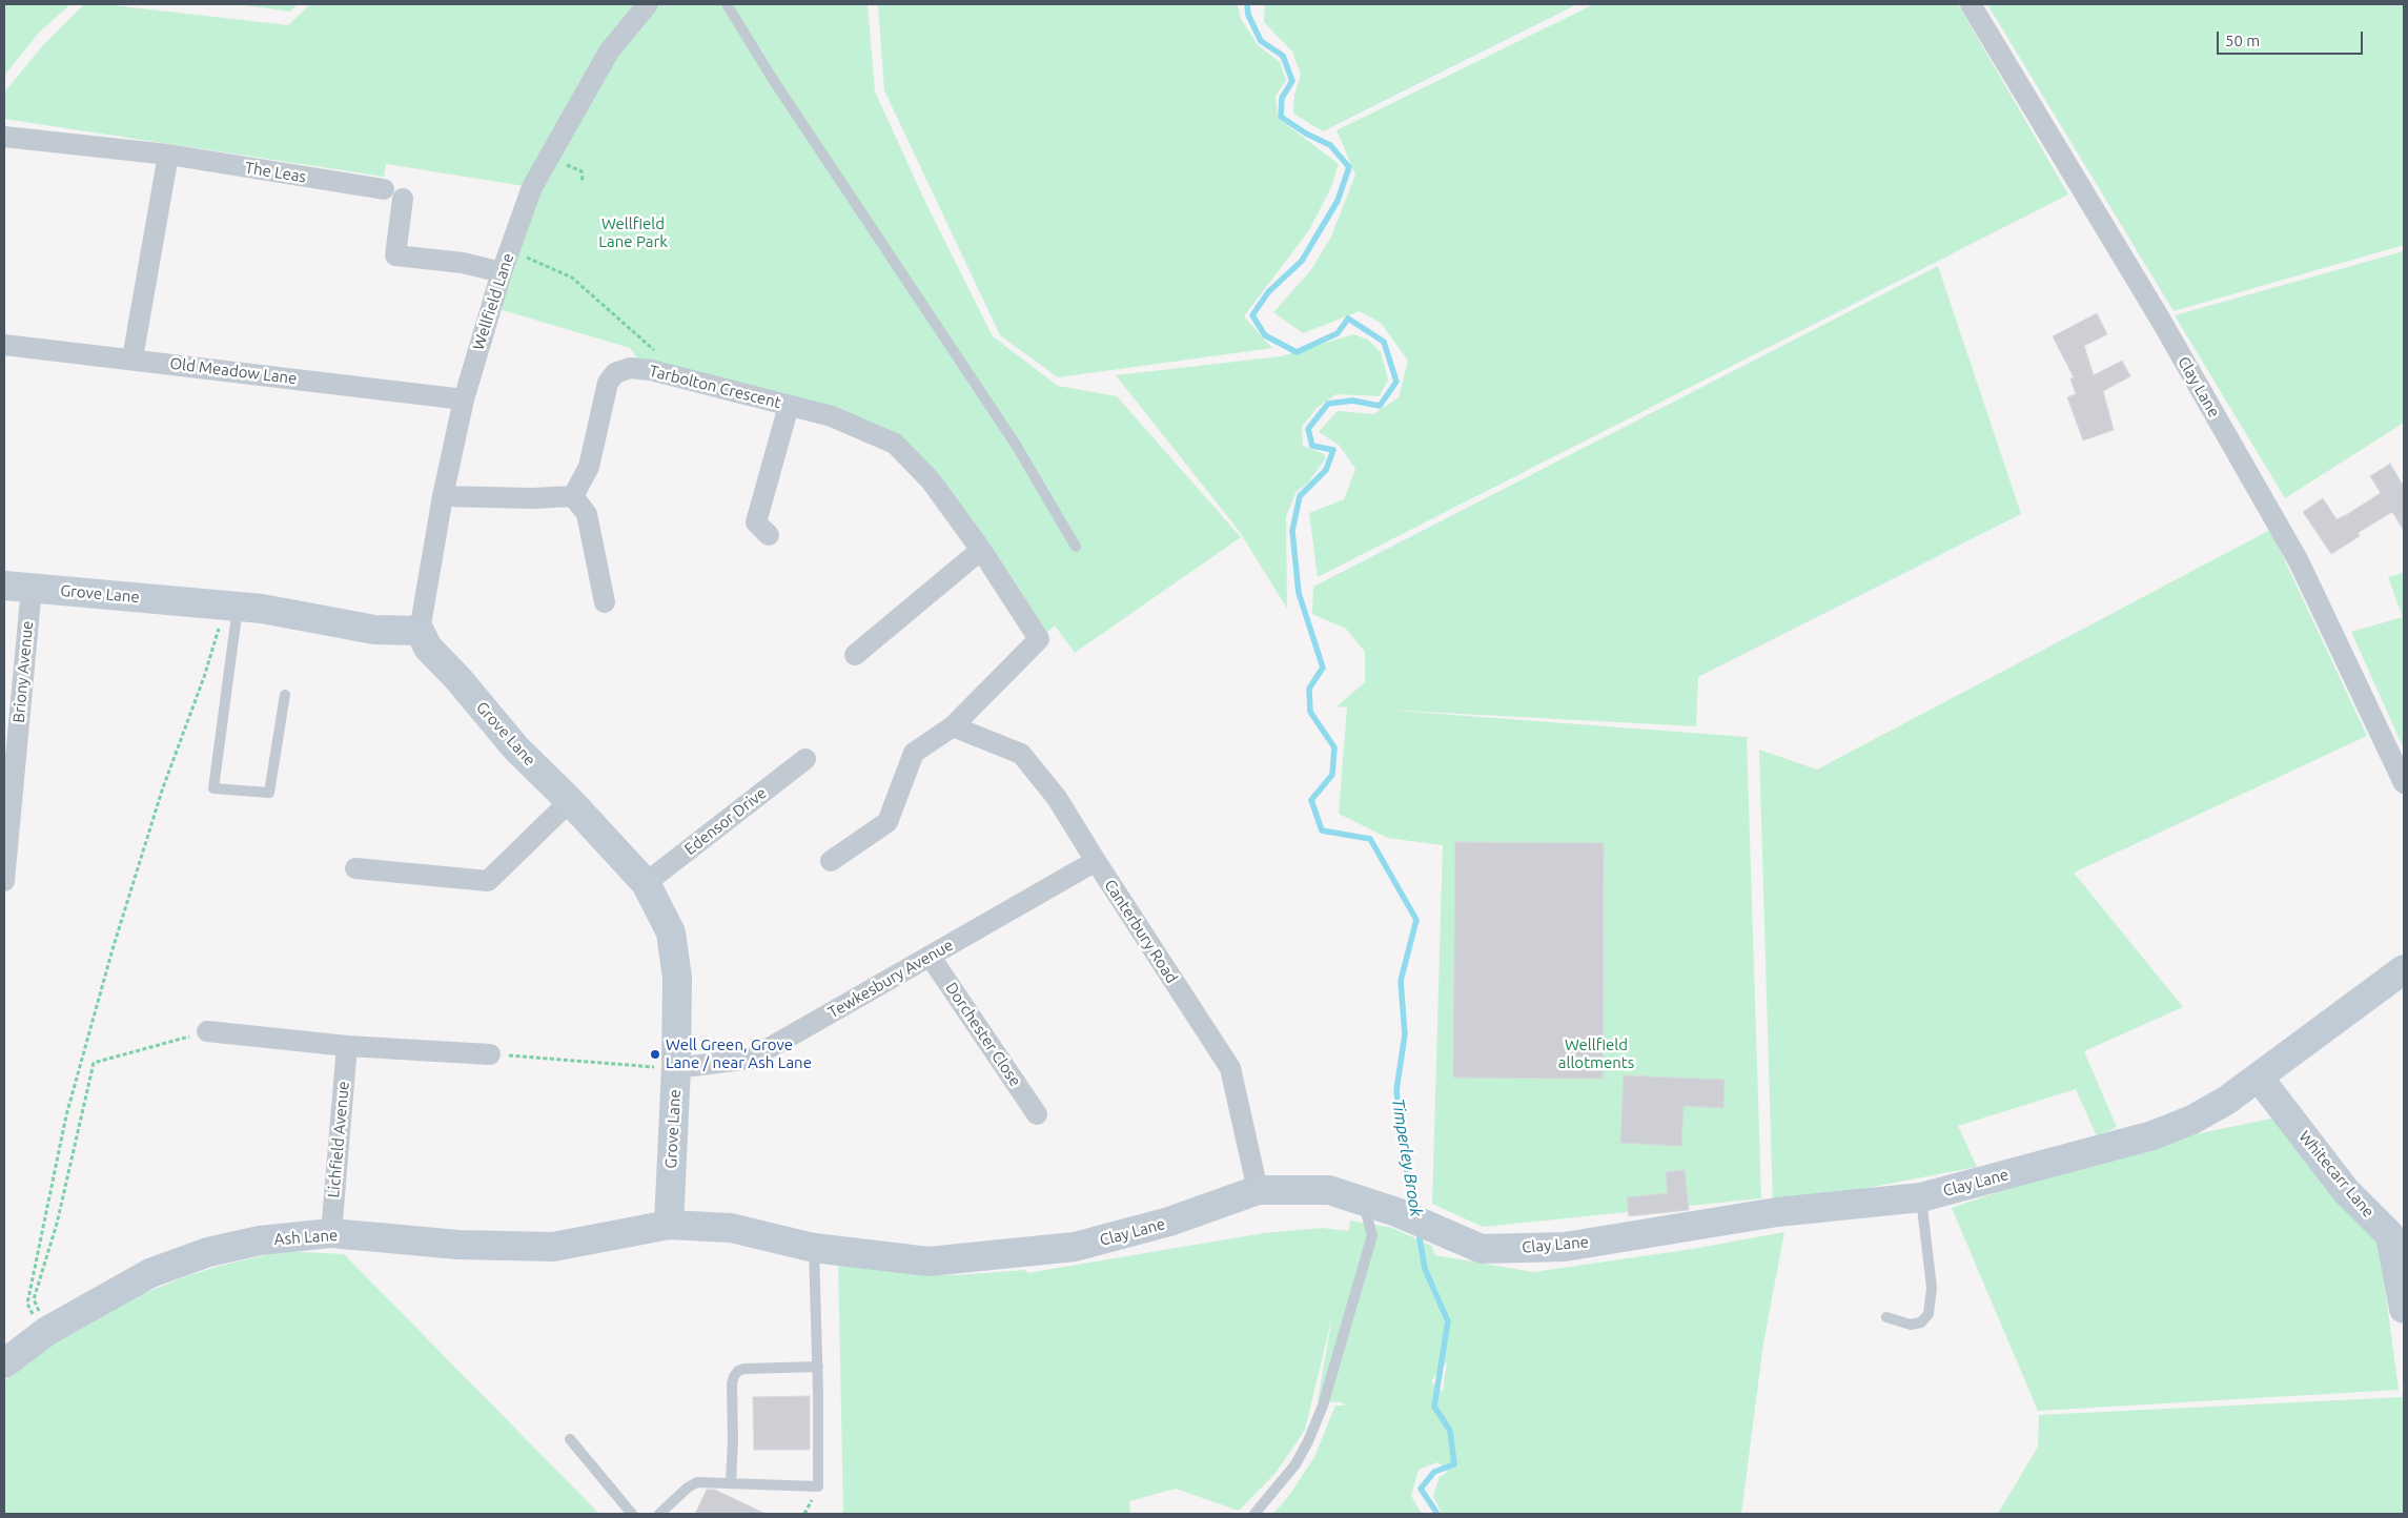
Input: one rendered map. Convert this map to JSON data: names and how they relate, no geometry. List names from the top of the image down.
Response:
{
  "streets": {
    "street": [
      "The Leas",
      "Wellfield Lane",
      "Old Meadow Lane",
      "Tarbolton Crescent",
      "Clay Lane",
      "Grove Lane",
      "Briony Avenue",
      "Edensor Drive",
      "Canterbury Road",
      "Tewkesbury Avenue",
      "Dorchester Close",
      "Lichfield Avenue",
      "Whitecarr Lane",
      "Ash Lane"
    ]
  },
  "crossings": [
    ["Wellfield Lane", "Old Meadow Lane"],
    ["Wellfield Lane", "Grove Lane"],
    ["Tarbolton Crescent", "Canterbury Road"],
    ["Clay Lane", "Grove Lane"],
    ["Clay Lane", "Canterbury Road"],
    ["Clay Lane", "Whitecarr Lane"],
    ["Clay Lane", "Ash Lane"],
    ["Grove Lane", "Briony Avenue"],
    ["Grove Lane", "Edensor Drive"],
    ["Grove Lane", "Tewkesbury Avenue"],
    ["Grove Lane", "Ash Lane"],
    ["Canterbury Road", "Tewkesbury Avenue"],
    ["Tewkesbury Avenue", "Dorchester Close"],
    ["Lichfield Avenue", "Ash Lane"]
  ],
  "water": ["Timperley Brook"],
  "parks": ["Wellfield Lane Park", "Wellfield allotments"],
  "places": ["Well Green, Grove Lane / near Ash Lane"],
  "scale_bar": "50 m"
}
